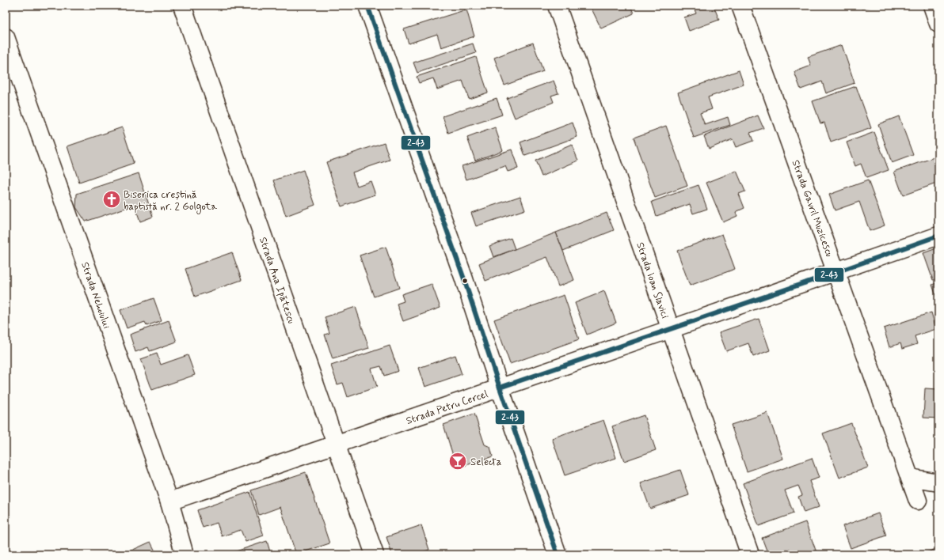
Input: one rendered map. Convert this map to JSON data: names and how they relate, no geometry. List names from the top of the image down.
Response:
{
  "streets": {
    "street": [
      "Strada Gavril Muzicescu",
      "Strada Ana Ipătescu",
      "Strada Ioan Slavici",
      "Strada Nehoiului",
      "Strada Petru Cercel"
    ]
  },
  "crossings": [
    ["Strada Gavril Muzicescu", "Strada Petru Cercel"],
    ["Strada Ana Ipătescu", "Strada Petru Cercel"],
    ["Strada Ioan Slavici", "Strada Petru Cercel"],
    ["Strada Nehoiului", "Strada Petru Cercel"]
  ],
  "places": {
    "church": ["Biserica creștină baptistă nr. 2 Golgota"],
    "bar": ["Selecta"]
  },
  "lines": ["transit line 2-43"]
}
